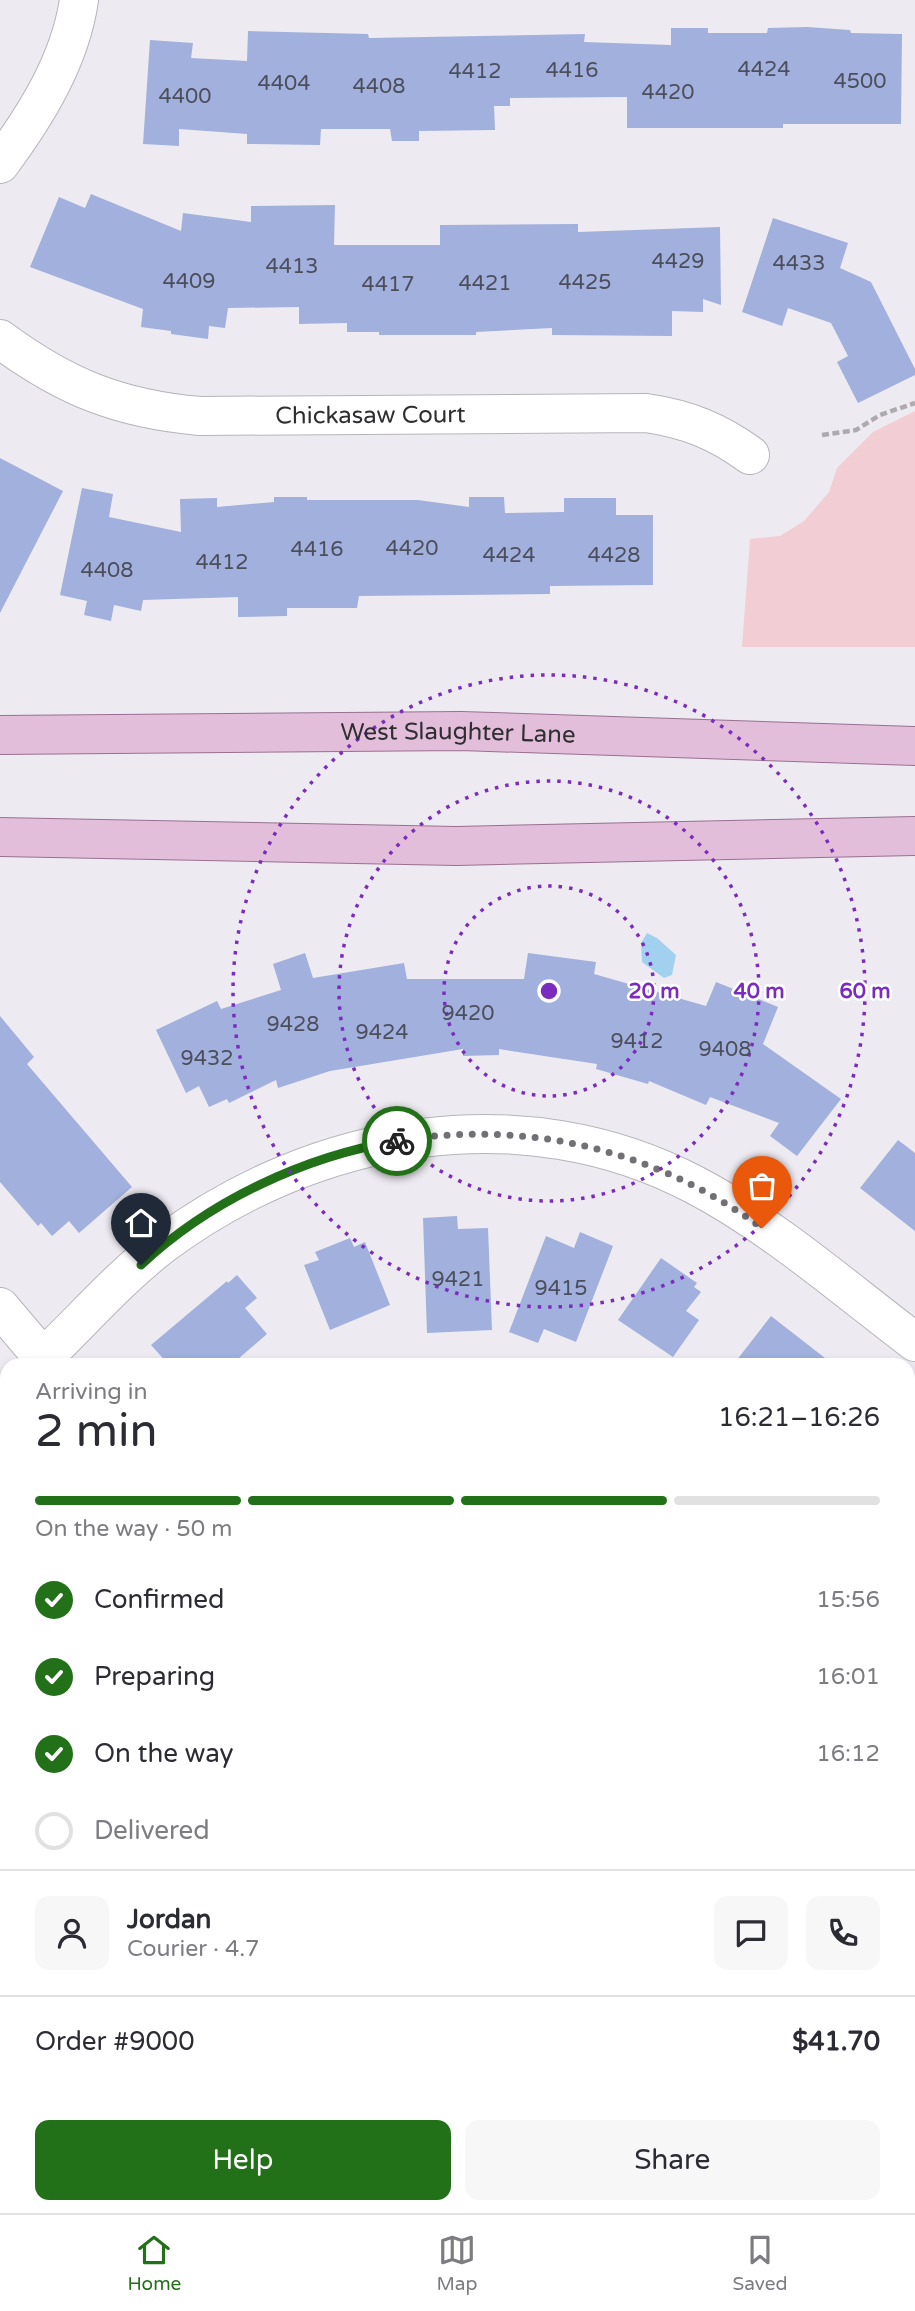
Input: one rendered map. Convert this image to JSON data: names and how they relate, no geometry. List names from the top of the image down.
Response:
{
  "streets": {
    "main road": ["West Slaughter Lane"],
    "street": ["Chickasaw Court"]
  },
  "house_numbers": [
    "4424",
    "4416",
    "4412",
    "4500",
    "4404",
    "4408",
    "4420",
    "4400",
    "4429",
    "4433",
    "4413",
    "4409",
    "4425",
    "4421",
    "4417",
    "4420",
    "4416",
    "4424",
    "4428",
    "4412",
    "4408",
    "9420",
    "9428",
    "9424",
    "9412",
    "9408",
    "9432",
    "9421",
    "9415"
  ],
  "page": {
    "heading": ["2 min", "Arriving in", "16:21–16:26"],
    "panel": [
      "Jordan",
      "Courier · 4.7",
      "Order #9000",
      "$41.70"
    ],
    "bar": "On the way · 50 m",
    "list": [
      ["Confirmed", "15:56"],
      ["Preparing", "16:01"],
      ["On the way", "16:12"],
      "Delivered"
    ],
    "buttons": ["Help", "Share"],
    "tabs": ["Home", "Map", "Saved"]
  },
  "rings": ["20 m", "40 m", "60 m"]
}
